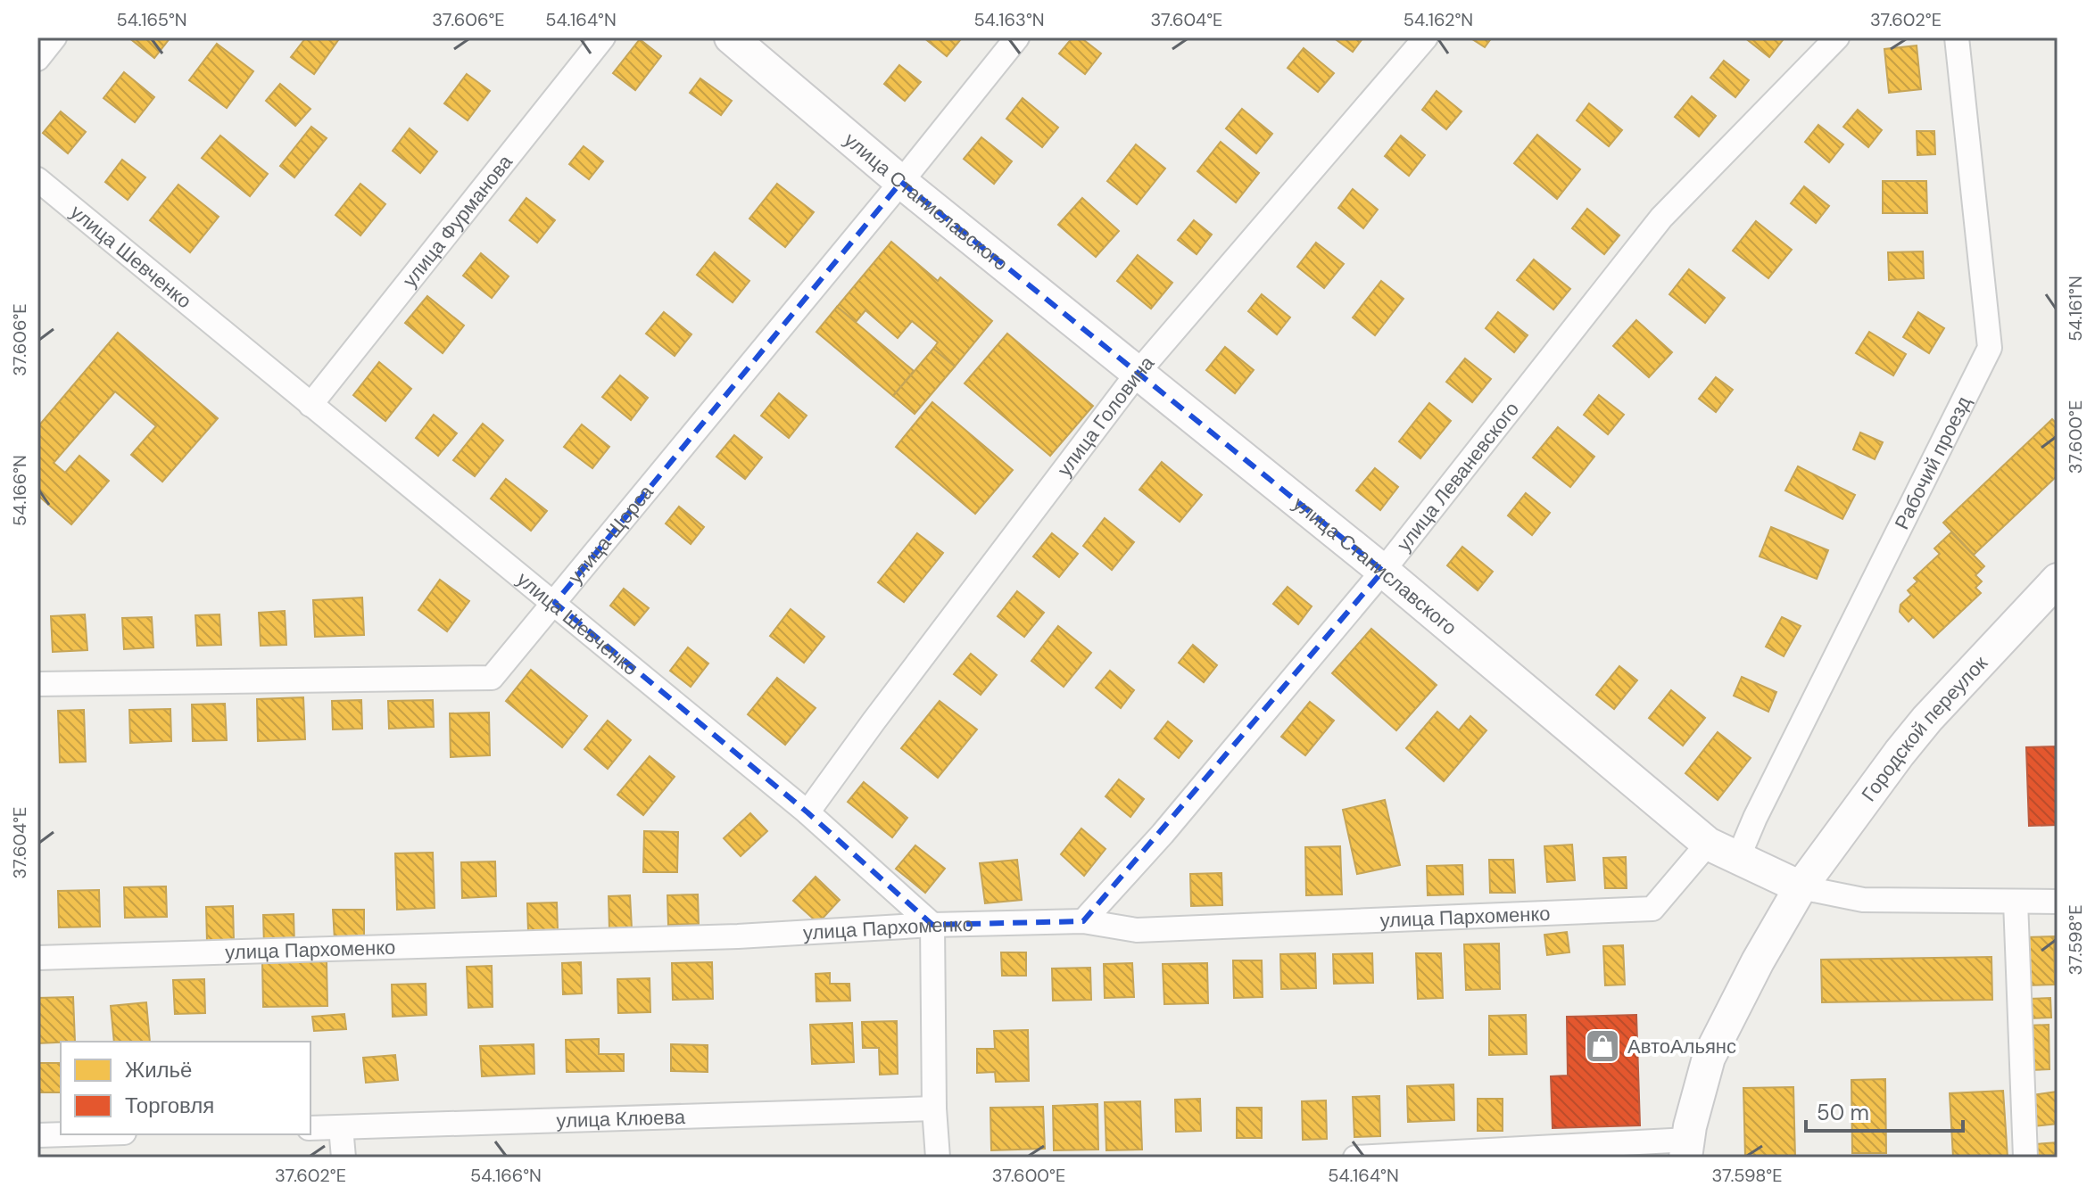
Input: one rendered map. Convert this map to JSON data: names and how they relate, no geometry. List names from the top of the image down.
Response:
{
  "streets": {
    "street": [
      "улица Станиславского",
      "улица Фурманова",
      "улица Шевченко",
      "улица Головина",
      "Рабочий проезд",
      "улица Леваневского",
      "улица Щорса",
      "Городской переулок",
      "улица Пархоменко",
      "улица Клюева"
    ]
  },
  "crossings": [
    ["улица Станиславского", "улица Головина"],
    ["улица Станиславского", "Рабочий проезд"],
    ["улица Станиславского", "улица Леваневского"],
    ["улица Станиславского", "улица Щорса"],
    ["улица Станиславского", "Городской переулок"],
    ["улица Станиславского", "улица Пархоменко"],
    ["улица Фурманова", "улица Шевченко"],
    ["улица Шевченко", "улица Головина"],
    ["улица Шевченко", "улица Щорса"],
    ["улица Шевченко", "улица Пархоменко"],
    ["улица Леваневского", "улица Пархоменко"]
  ],
  "places": {
    "shop": ["АвтоАльянс"]
  },
  "legend": ["Жильё", "Торговля"],
  "scale_bar": "50 m",
  "coordinates": [
    "54.165°N",
    "37.606°E",
    "54.164°N",
    "54.163°N",
    "37.604°E",
    "54.162°N",
    "37.602°E",
    "54.161°N",
    "37.600°E",
    "54.166°N",
    "37.598°E"
  ]
}
